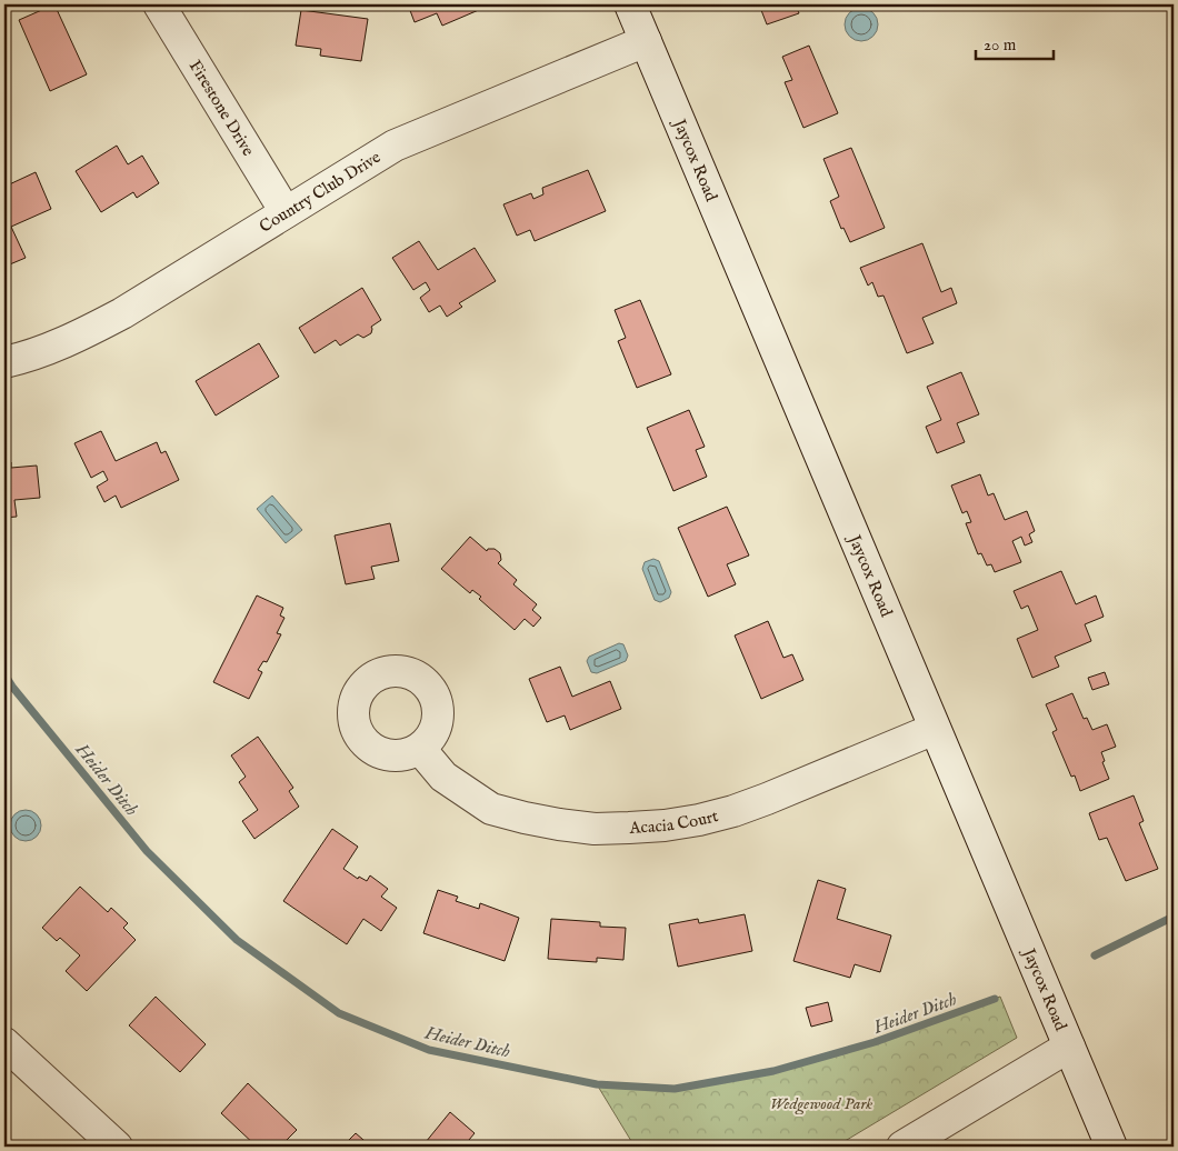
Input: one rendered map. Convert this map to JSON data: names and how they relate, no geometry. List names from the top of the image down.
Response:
{
  "streets": {
    "street": [
      "Firestone Drive",
      "Jaycox Road",
      "Country Club Drive",
      "Acacia Court"
    ]
  },
  "crossings": [
    ["Firestone Drive", "Country Club Drive"],
    ["Jaycox Road", "Country Club Drive"],
    ["Jaycox Road", "Acacia Court"]
  ],
  "water": ["Heider Ditch"],
  "parks": ["Wedgewood Park"],
  "scale_bar": "20 m"
}
